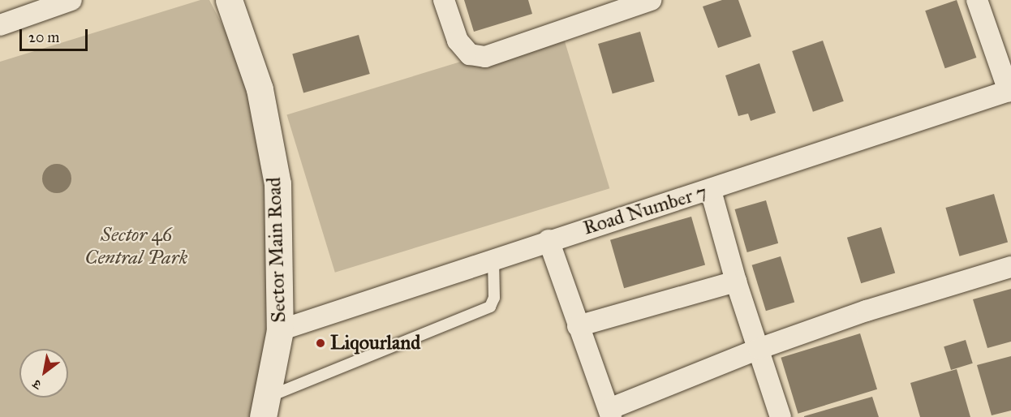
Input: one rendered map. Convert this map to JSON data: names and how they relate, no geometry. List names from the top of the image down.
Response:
{
  "streets": {
    "street": ["Road Number 7", "Sector Main Road"]
  },
  "crossings": [
    ["Road Number 7", "Sector Main Road"]
  ],
  "parks": ["Sector 46 Central Park"],
  "places": ["Liqourland"],
  "scale_bar": "20 m",
  "north": "bottom left"
}
